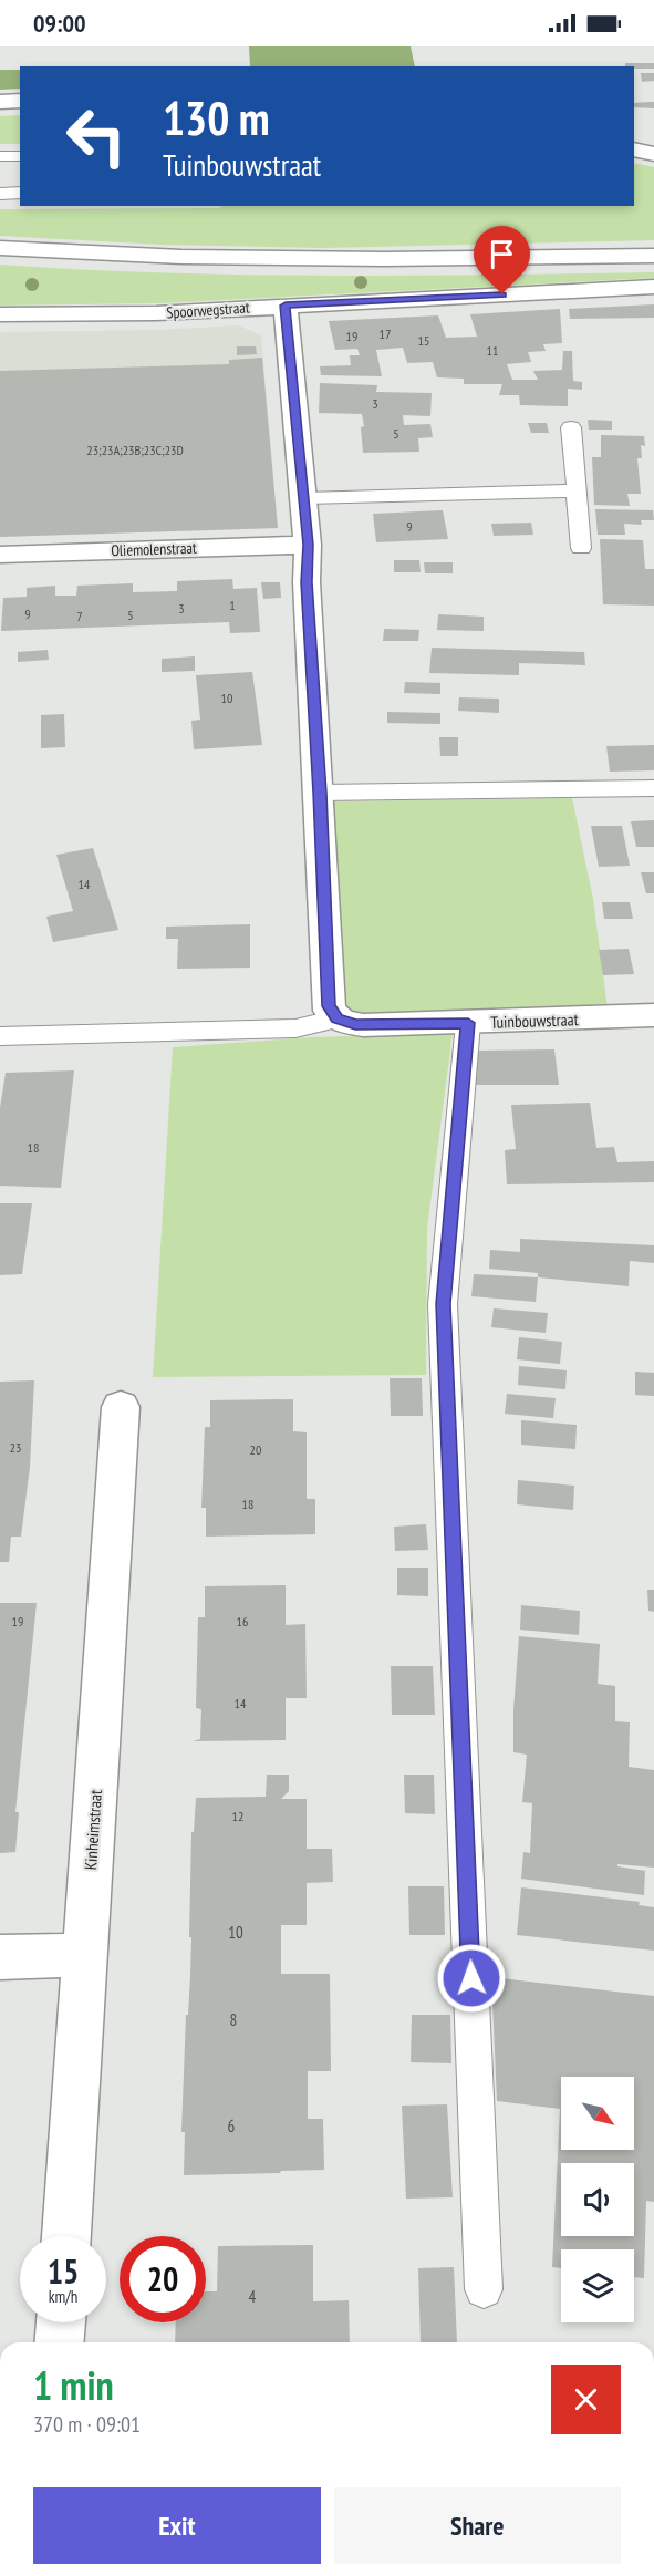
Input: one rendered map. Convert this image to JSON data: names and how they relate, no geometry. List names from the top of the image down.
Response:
{
  "streets": {
    "main road": [
      "Spoorwegstraat",
      "Oliemolenstraat",
      "Tuinbouwstraat",
      "Kinheimstraat"
    ]
  },
  "house_numbers": [
    "17",
    "19",
    "15",
    "11",
    "3",
    "5",
    "23;23A;23B;23C;23D",
    "9",
    "1",
    "3",
    "9",
    "5",
    "7",
    "10",
    "14",
    "18",
    "23",
    "20",
    "18",
    "19",
    "16",
    "14",
    "12",
    "10",
    "8",
    "6",
    "4"
  ],
  "north": "bottom right",
  "page": {
    "status": "09:00",
    "turn": ["130 m", "Tuinbouwstraat"],
    "speed": "15 km/h",
    "limit": "20",
    "heading": ["1 min", "370 m · 09:01"],
    "buttons": ["Exit", "Share"]
  }
}
